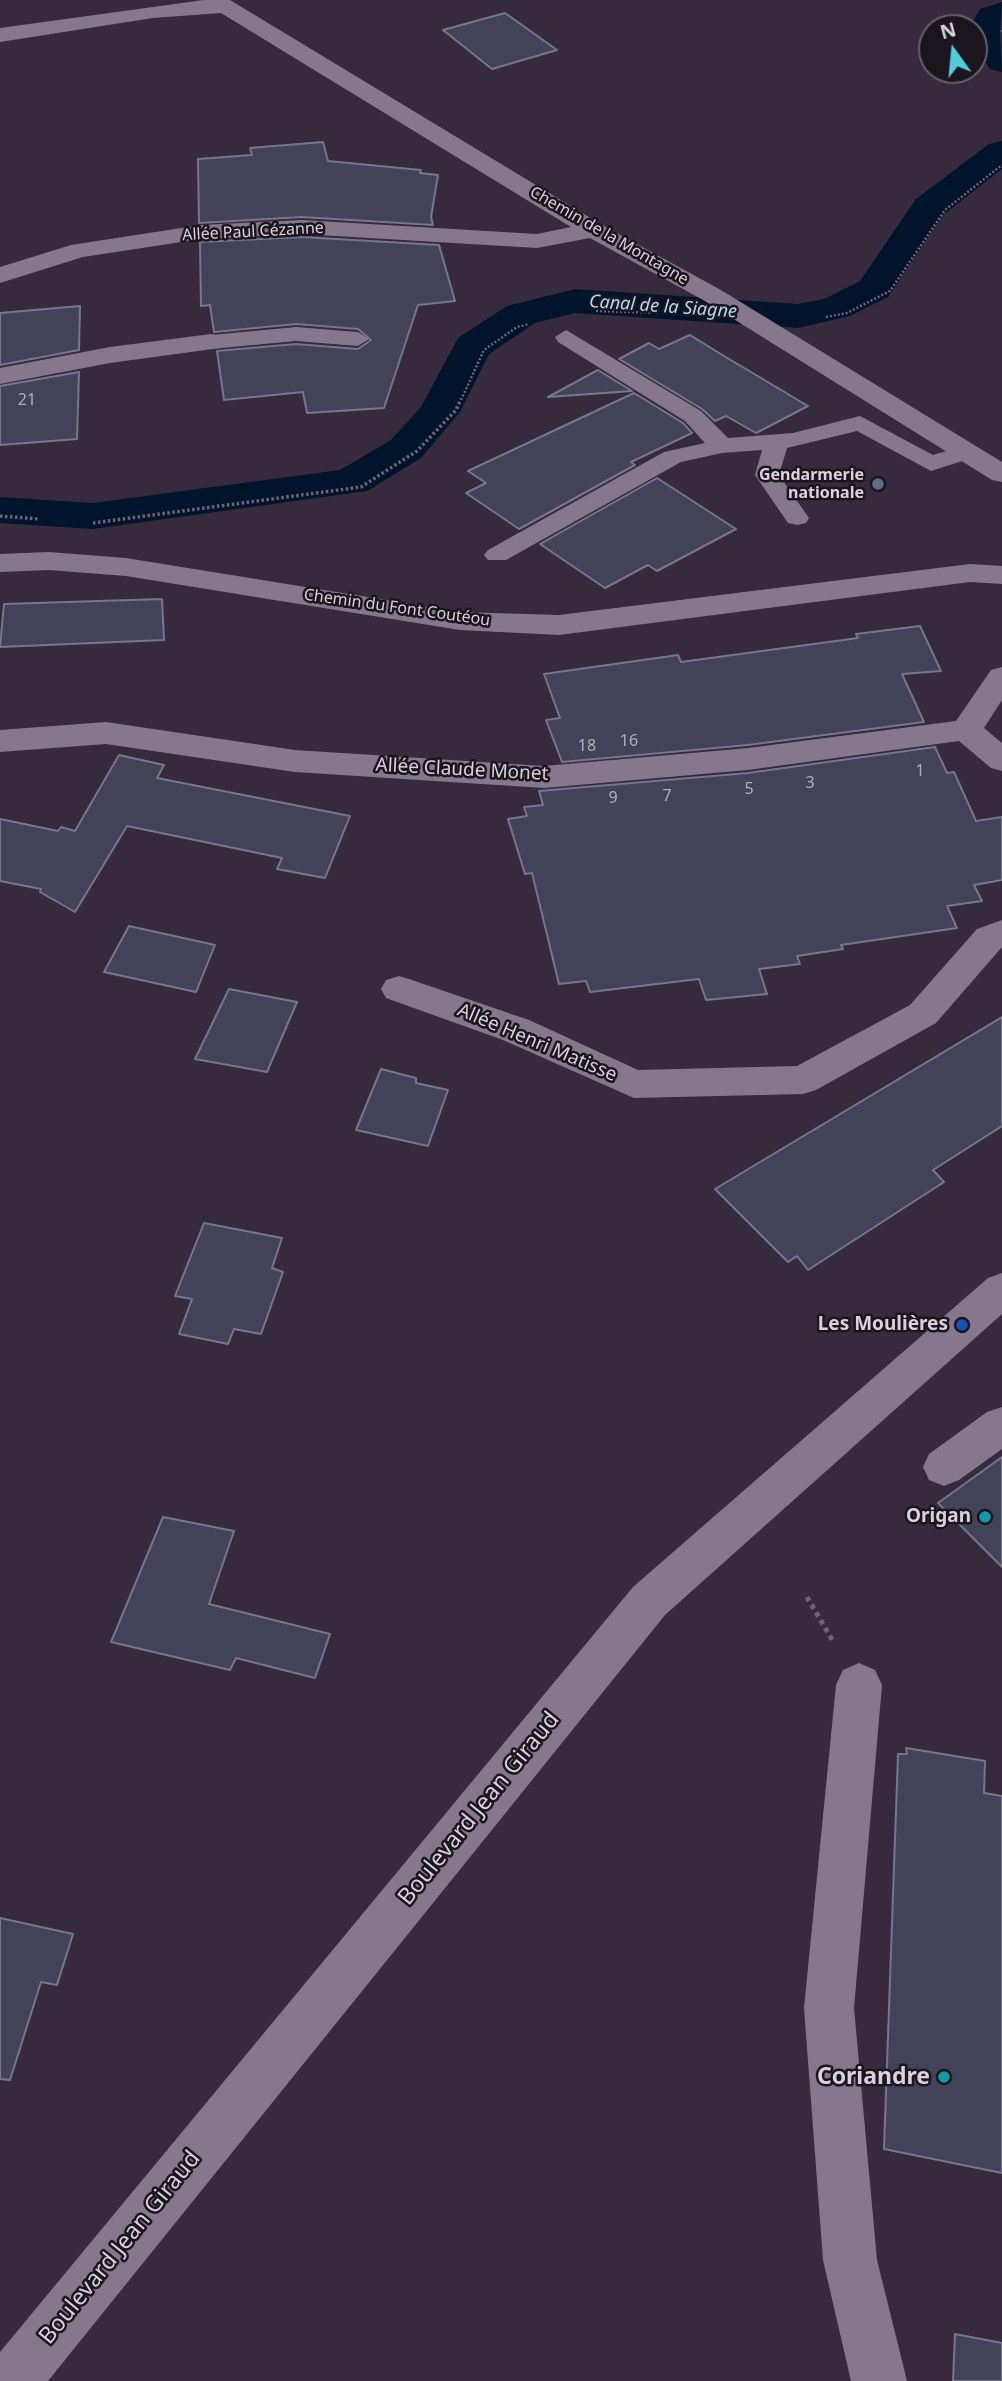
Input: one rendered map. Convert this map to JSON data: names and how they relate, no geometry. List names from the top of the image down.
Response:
{
  "streets": {
    "street": [
      "Allée Paul Cézanne",
      "Chemin de la Montagne",
      "Chemin du Font Coutéou",
      "Allée Claude Monet",
      "Allée Henri Matisse",
      "Boulevard Jean Giraud"
    ]
  },
  "crossings": [
    ["Allée Paul Cézanne", "Chemin de la Montagne"]
  ],
  "water": ["Canal de la Siagne"],
  "places": [
    "Gendarmerie nationale",
    "Les Moulières",
    "Origan",
    "Coriandre"
  ],
  "house_numbers": [
    "21",
    "16",
    "18",
    "1",
    "3",
    "5",
    "7",
    "9"
  ],
  "north": "top"
}
